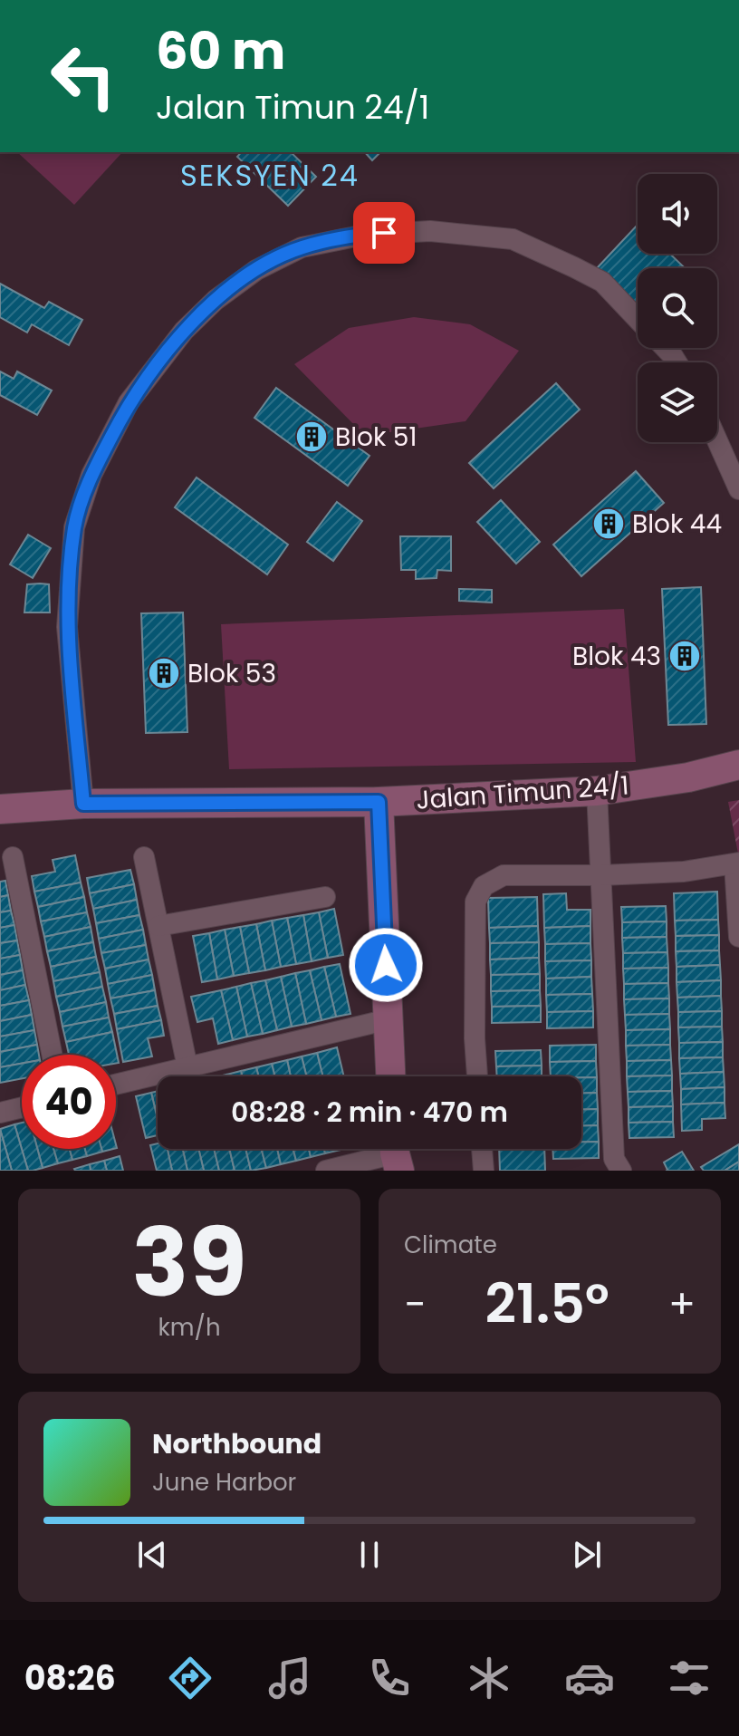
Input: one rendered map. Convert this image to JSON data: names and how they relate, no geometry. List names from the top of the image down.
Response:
{
  "streets": {
    "street": ["Jalan Timun 24/1"]
  },
  "districts": ["SEKSYEN 24"],
  "places": {
    "building": [
      "Blok 51",
      "Blok 44",
      "Blok 43",
      "Blok 53"
    ]
  },
  "page": {
    "turn": ["60 m", "Jalan Timun 24/1"],
    "limit": "40",
    "trip": "08:28 · 2 min · 470 m",
    "tile": [
      ["39", "km/h"],
      "Climate"
    ],
    "heat": ["−", "21.5°", "+"],
    "song": ["Northbound", "June Harbor"],
    "tabs": "08:26"
  }
}
